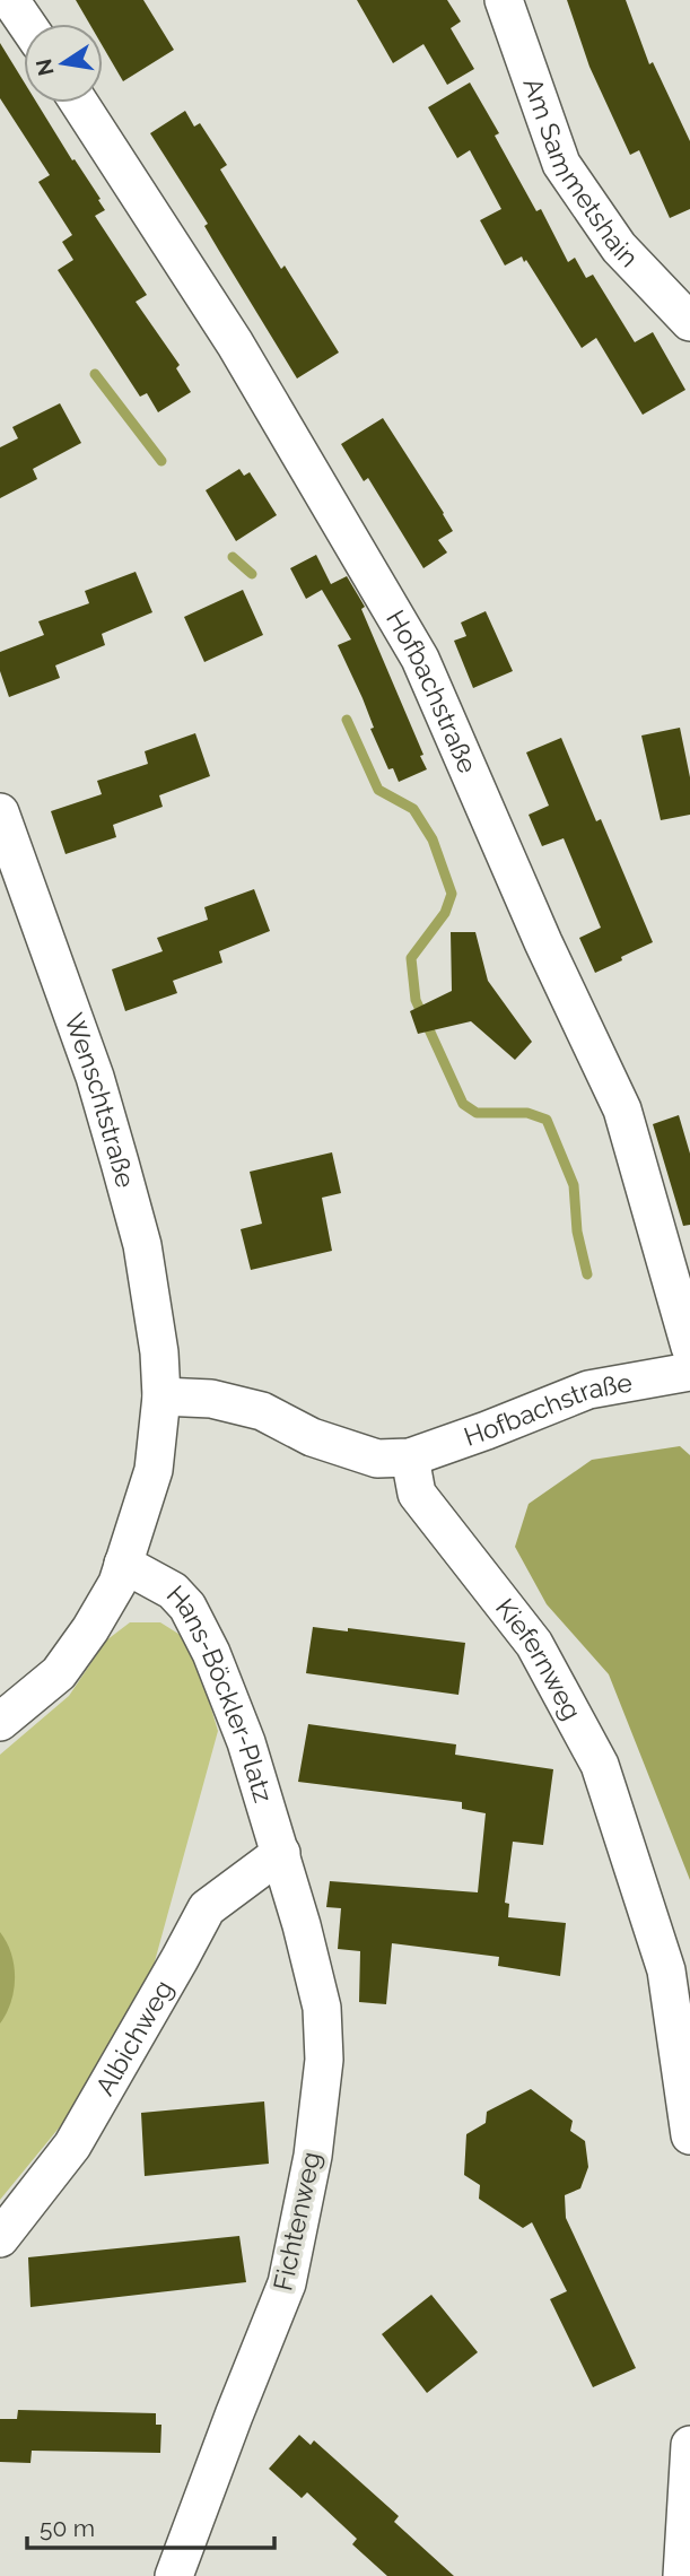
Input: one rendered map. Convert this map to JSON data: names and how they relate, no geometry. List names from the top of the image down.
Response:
{
  "streets": {
    "street": [
      "Am Sammetshain",
      "Hofbachstraße",
      "Wenschtstraße",
      "Kiefernweg",
      "Hans-Böckler-Platz",
      "Albichweg",
      "Fichtenweg"
    ]
  },
  "crossings": [
    ["Hofbachstraße", "Kiefernweg"],
    ["Wenschtstraße", "Hans-Böckler-Platz"],
    ["Hans-Böckler-Platz", "Albichweg"],
    ["Hans-Böckler-Platz", "Fichtenweg"],
    ["Albichweg", "Fichtenweg"]
  ],
  "scale_bar": "50 m",
  "north": "left"
}
